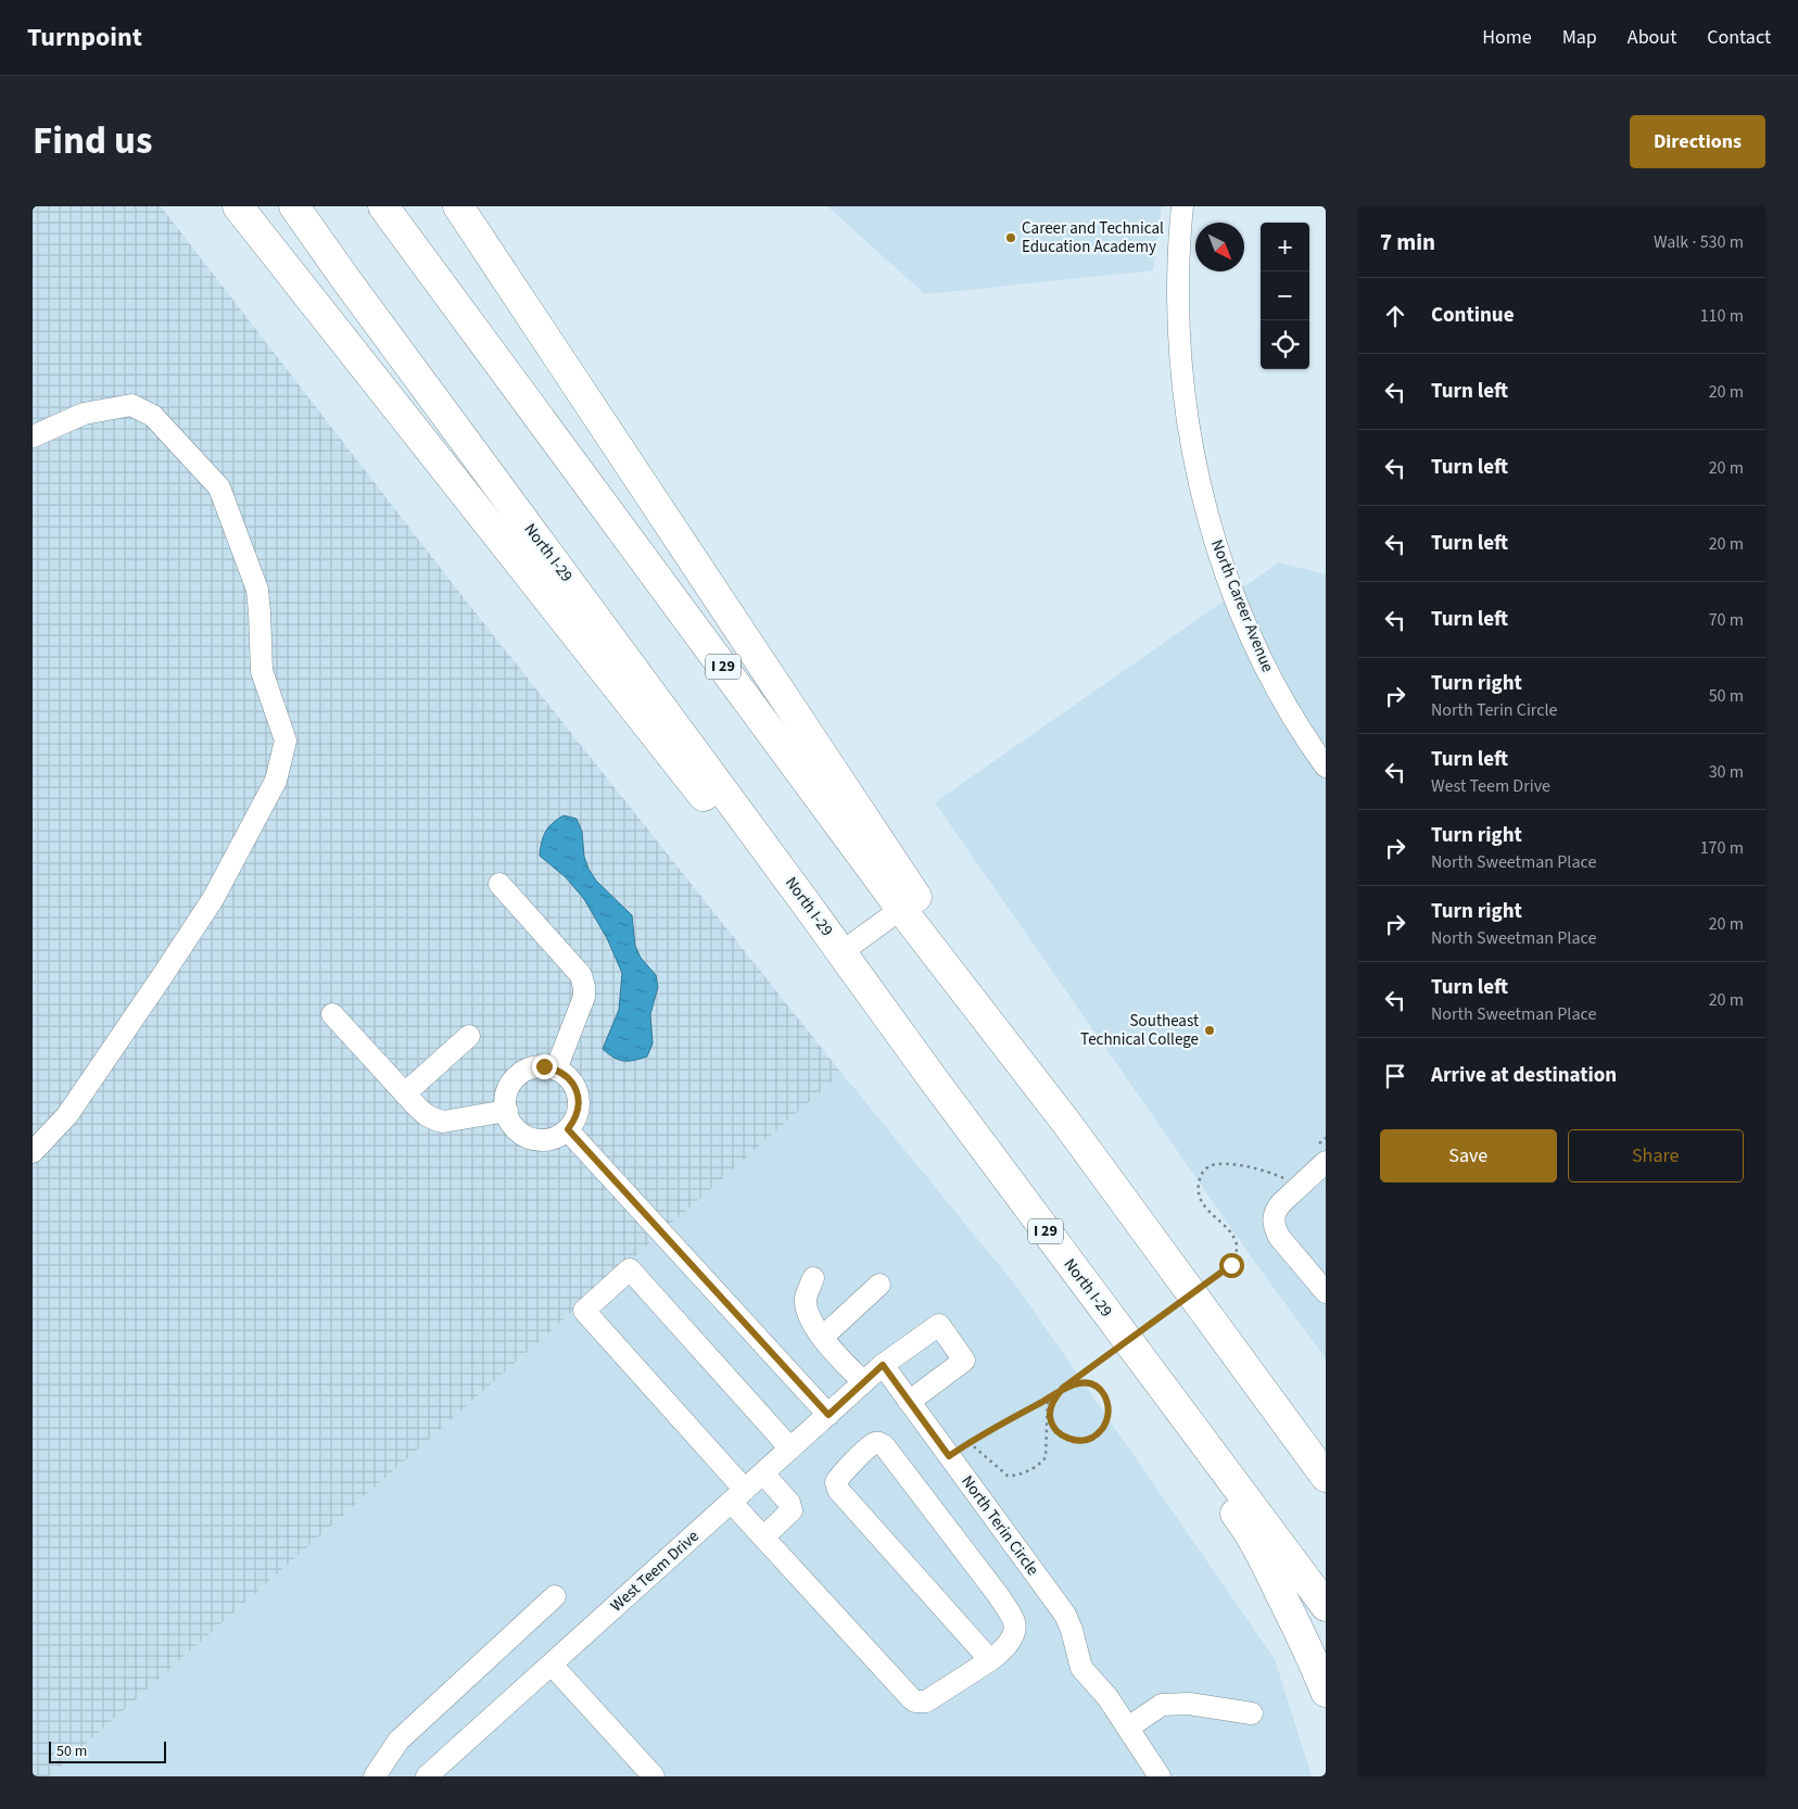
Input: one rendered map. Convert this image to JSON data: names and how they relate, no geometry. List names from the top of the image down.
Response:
{
  "streets": {
    "highway": ["North I-29", "I 29"],
    "street": ["North Career Avenue", "North Terin Circle", "West Teem Drive"]
  },
  "crossings": [
    ["North Terin Circle", "West Teem Drive"]
  ],
  "places": ["Career and Technical Education Academy", "Southeast Technical College"],
  "scale_bar": "50 m",
  "north": "bottom right",
  "page": {
    "header": "Turnpoint",
    "nav": [
      "Home",
      "Map",
      "About",
      "Contact"
    ],
    "title": "Find us",
    "buttons": [
      "Directions",
      ["Save", "Share"]
    ],
    "heading": ["7 min", "Walk · 530 m"],
    "map_buttons": ["+", "−"],
    "list": [
      ["Continue", "110 m"],
      ["Turn left", "20 m"],
      ["Turn left", "20 m"],
      ["Turn left", "20 m"],
      ["Turn left", "70 m"],
      ["Turn right", "North Terin Circle", "50 m"],
      ["Turn left", "West Teem Drive", "30 m"],
      ["Turn right", "North Sweetman Place", "170 m"],
      ["Turn right", "North Sweetman Place", "20 m"],
      ["Turn left", "North Sweetman Place", "20 m"],
      "Arrive at destination"
    ],
    "scale": "50 m"
  }
}
